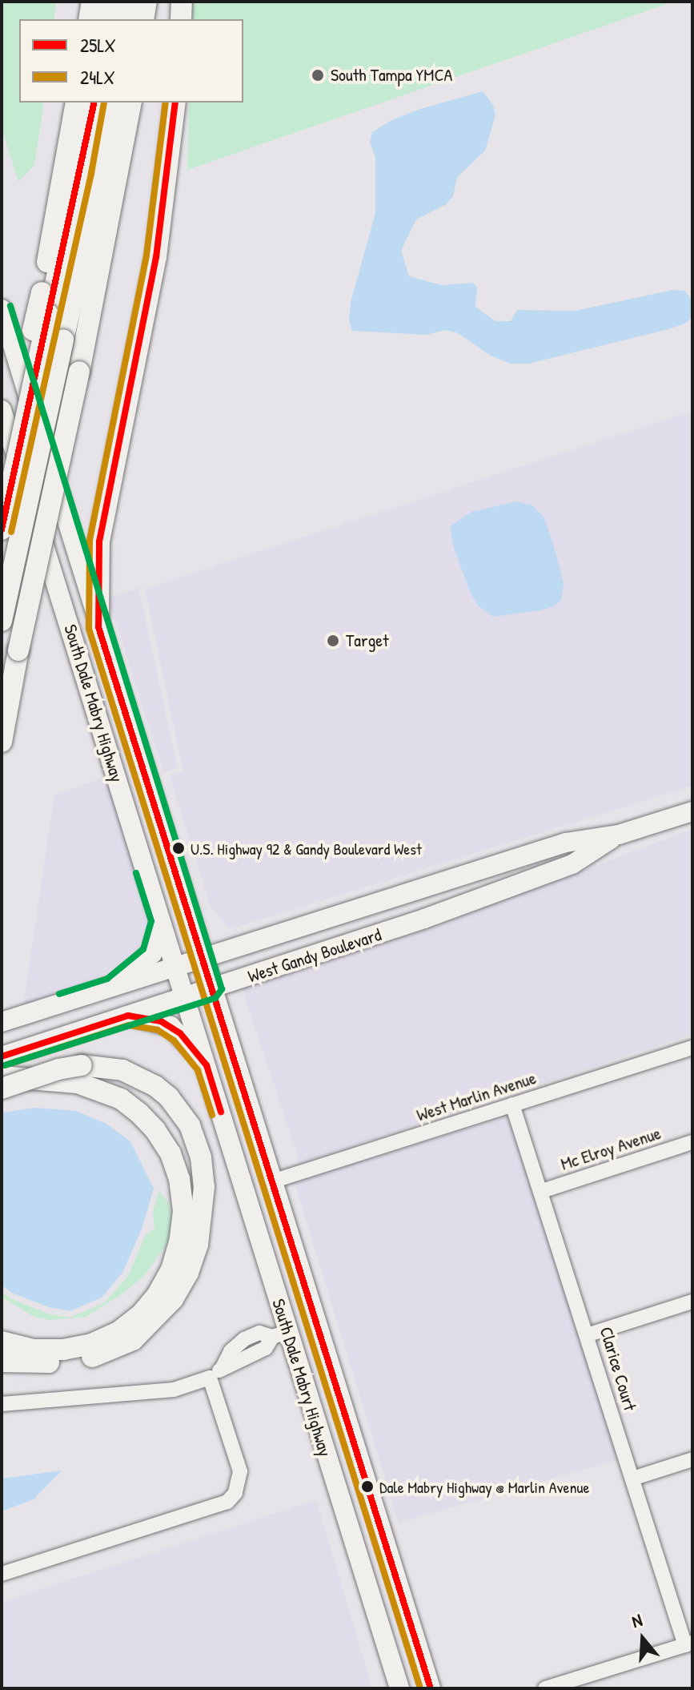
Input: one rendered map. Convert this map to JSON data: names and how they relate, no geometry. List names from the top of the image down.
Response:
{
  "streets": {
    "main road": ["South Dale Mabry Highway", "West Gandy Boulevard"],
    "street": ["West Marlin Avenue", "Mc Elroy Avenue", "Clarice Court"]
  },
  "crossings": [
    ["South Dale Mabry Highway", "West Gandy Boulevard"],
    ["South Dale Mabry Highway", "West Marlin Avenue"],
    ["West Marlin Avenue", "Clarice Court"],
    ["Mc Elroy Avenue", "Clarice Court"]
  ],
  "places": [
    "South Tampa YMCA",
    "Target",
    "U.S. Highway 92 & Gandy Boulevard West",
    "Dale Mabry Highway @ Marlin Avenue"
  ],
  "lines": ["transit line 25LX", "transit line 24LX"],
  "legend": ["25LX", "24LX"],
  "north": "top"
}
